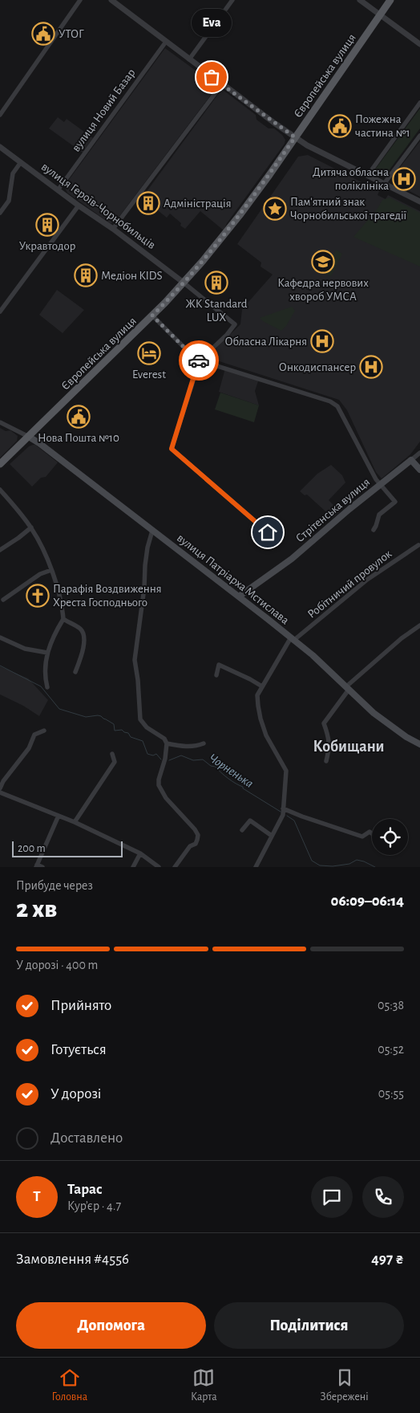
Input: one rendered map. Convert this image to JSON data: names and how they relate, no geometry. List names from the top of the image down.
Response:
{
  "streets": {
    "main road": ["Європейська вулиця", "Стрітенська вулиця", "вулиця Патріарха Мстислава"],
    "street": ["вулиця Новий Базар", "вулиця Героїв-Чорнобильців", "Робітничий провулок"]
  },
  "crossings": [
    ["Європейська вулиця", "вулиця Героїв-Чорнобильців"],
    ["Європейська вулиця", "вулиця Патріарха Мстислава"],
    ["вулиця Новий Базар", "вулиця Героїв-Чорнобильців"],
    ["Стрітенська вулиця", "вулиця Патріарха Мстислава"],
    ["вулиця Патріарха Мстислава", "Робітничий провулок"]
  ],
  "districts": ["Кобищани"],
  "water": ["Чорненька"],
  "places": {
    "public building": ["УТОГ", "Пожежна частина №1", "Нова Пошта №10"],
    "other": ["Eva"],
    "hospital": ["Дитяча обласна поліклініка", "Обласна Лікарня", "Онкодиспансер"],
    "building": [
      "Адміністрація",
      "Укравтодор",
      "Медіон KIDS",
      "ЖК Standard LUX"
    ],
    "place": ["Пам'ятний знак Чорнобильської трагедії"],
    "school or university": ["Кафедра нервових хвороб УМСА"],
    "hotel": ["Everest"],
    "church": ["Парафія Воздвиження Хреста Господнього"]
  },
  "scale_bar": "200 m",
  "page": {
    "bubble": "Eva",
    "scale": "200 m",
    "heading": ["2 хв", "Прибуде через", "06:09–06:14"],
    "panel": [
      "Тарас",
      "Кур’єр · 4.7",
      "Замовлення #4556",
      "497 ₴"
    ],
    "bar": "У дорозі · 400 m",
    "list": [
      ["Прийнято", "05:38"],
      ["Готується", "05:52"],
      ["У дорозі", "05:55"],
      "Доставлено"
    ],
    "round": "Т",
    "buttons": ["Допомога", "Поділитися"],
    "tabs": ["Головна", "Карта", "Збережені"]
  }
}
